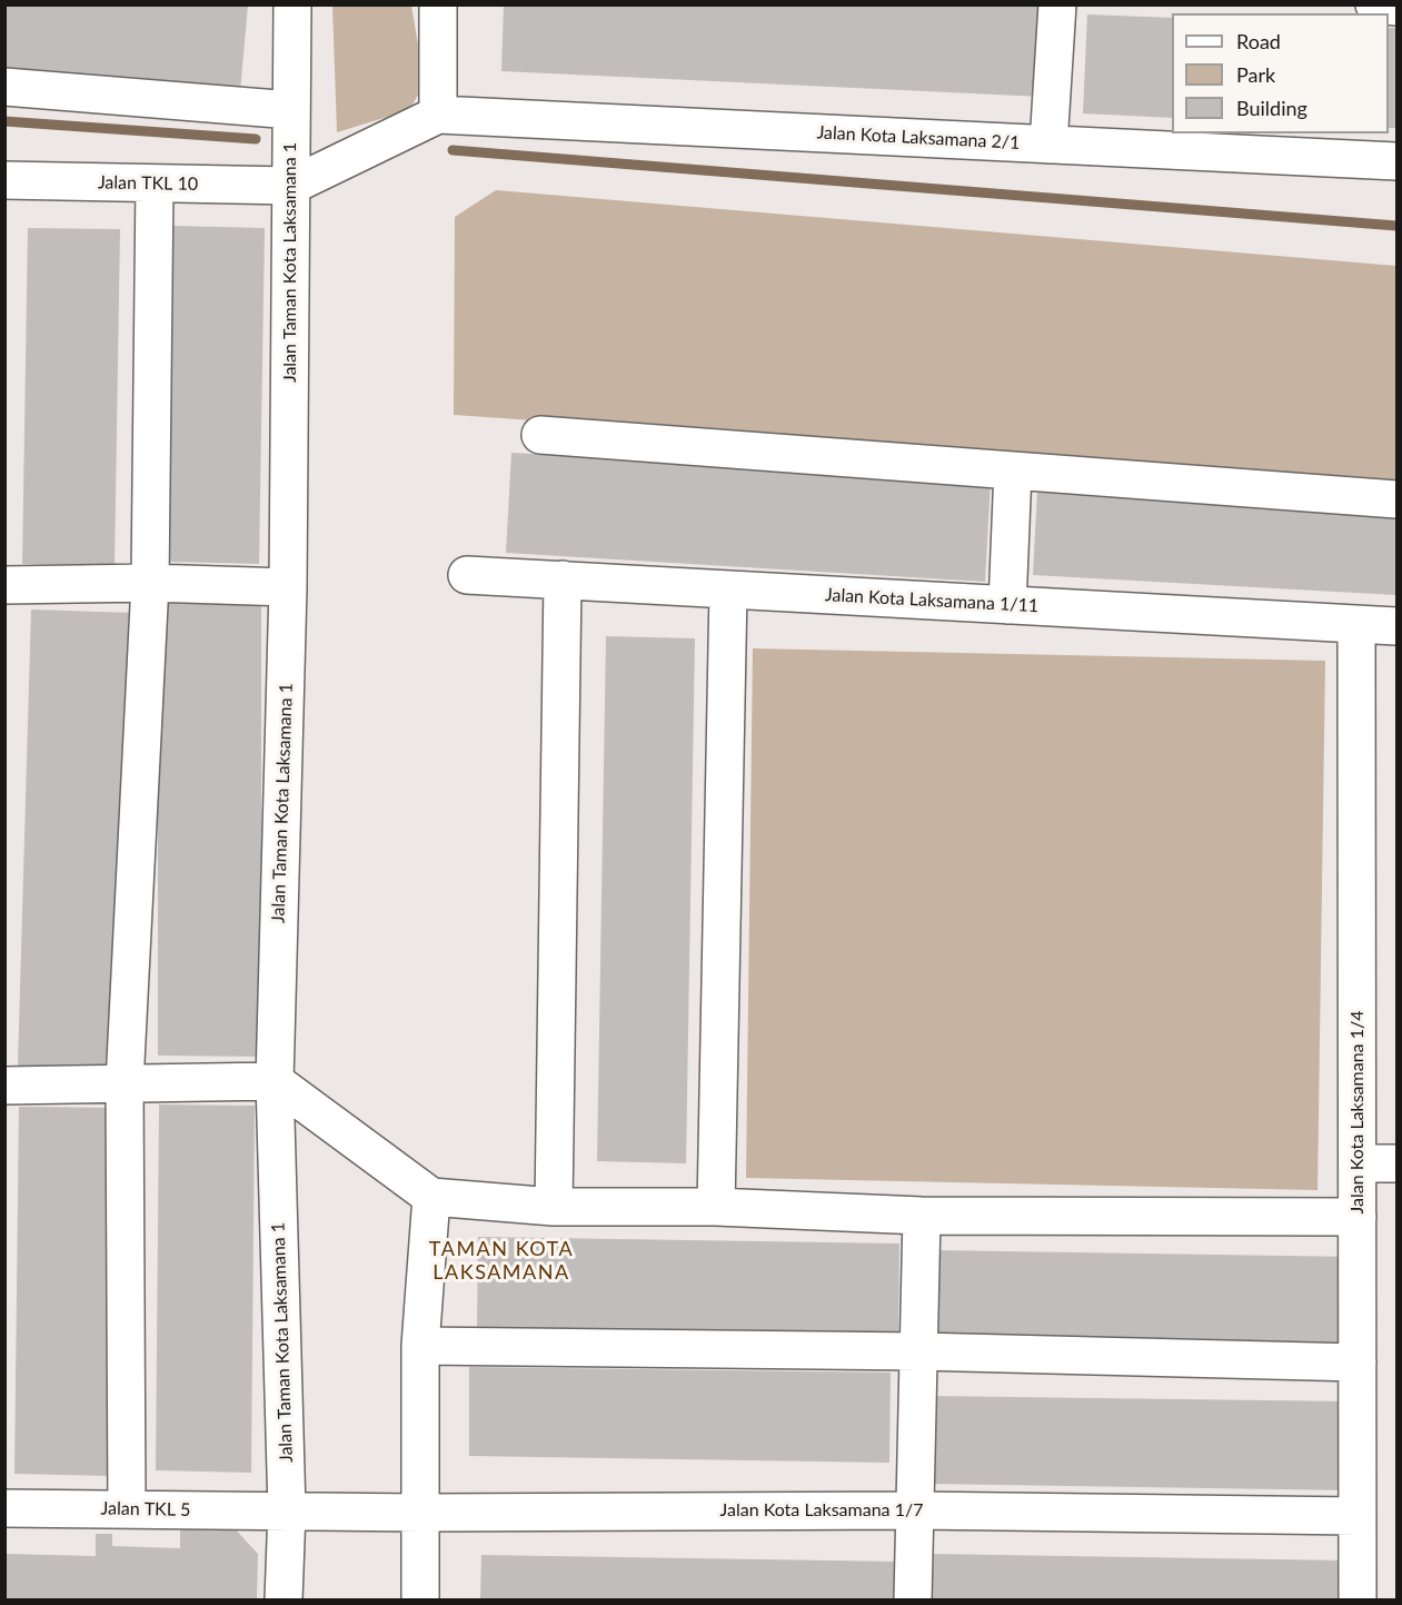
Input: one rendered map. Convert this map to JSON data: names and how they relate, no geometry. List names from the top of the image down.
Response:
{
  "streets": {
    "street": [
      "Jalan Kota Laksamana 2/1",
      "Jalan TKL 10",
      "Jalan Taman Kota Laksamana 1",
      "Jalan Kota Laksamana 1/11",
      "Jalan Kota Laksamana 1/4",
      "Jalan TKL 5",
      "Jalan Kota Laksamana 1/7"
    ]
  },
  "crossings": [
    ["Jalan TKL 10", "Jalan Taman Kota Laksamana 1"],
    ["Jalan Taman Kota Laksamana 1", "Jalan TKL 5"],
    ["Jalan Taman Kota Laksamana 1", "Jalan Kota Laksamana 1/7"],
    ["Jalan Kota Laksamana 1/11", "Jalan Kota Laksamana 1/4"],
    ["Jalan Kota Laksamana 1/4", "Jalan Kota Laksamana 1/7"],
    ["Jalan TKL 5", "Jalan Kota Laksamana 1/7"]
  ],
  "districts": ["TAMAN KOTA LAKSAMANA"],
  "legend": ["Road", "Park", "Building"]
}
